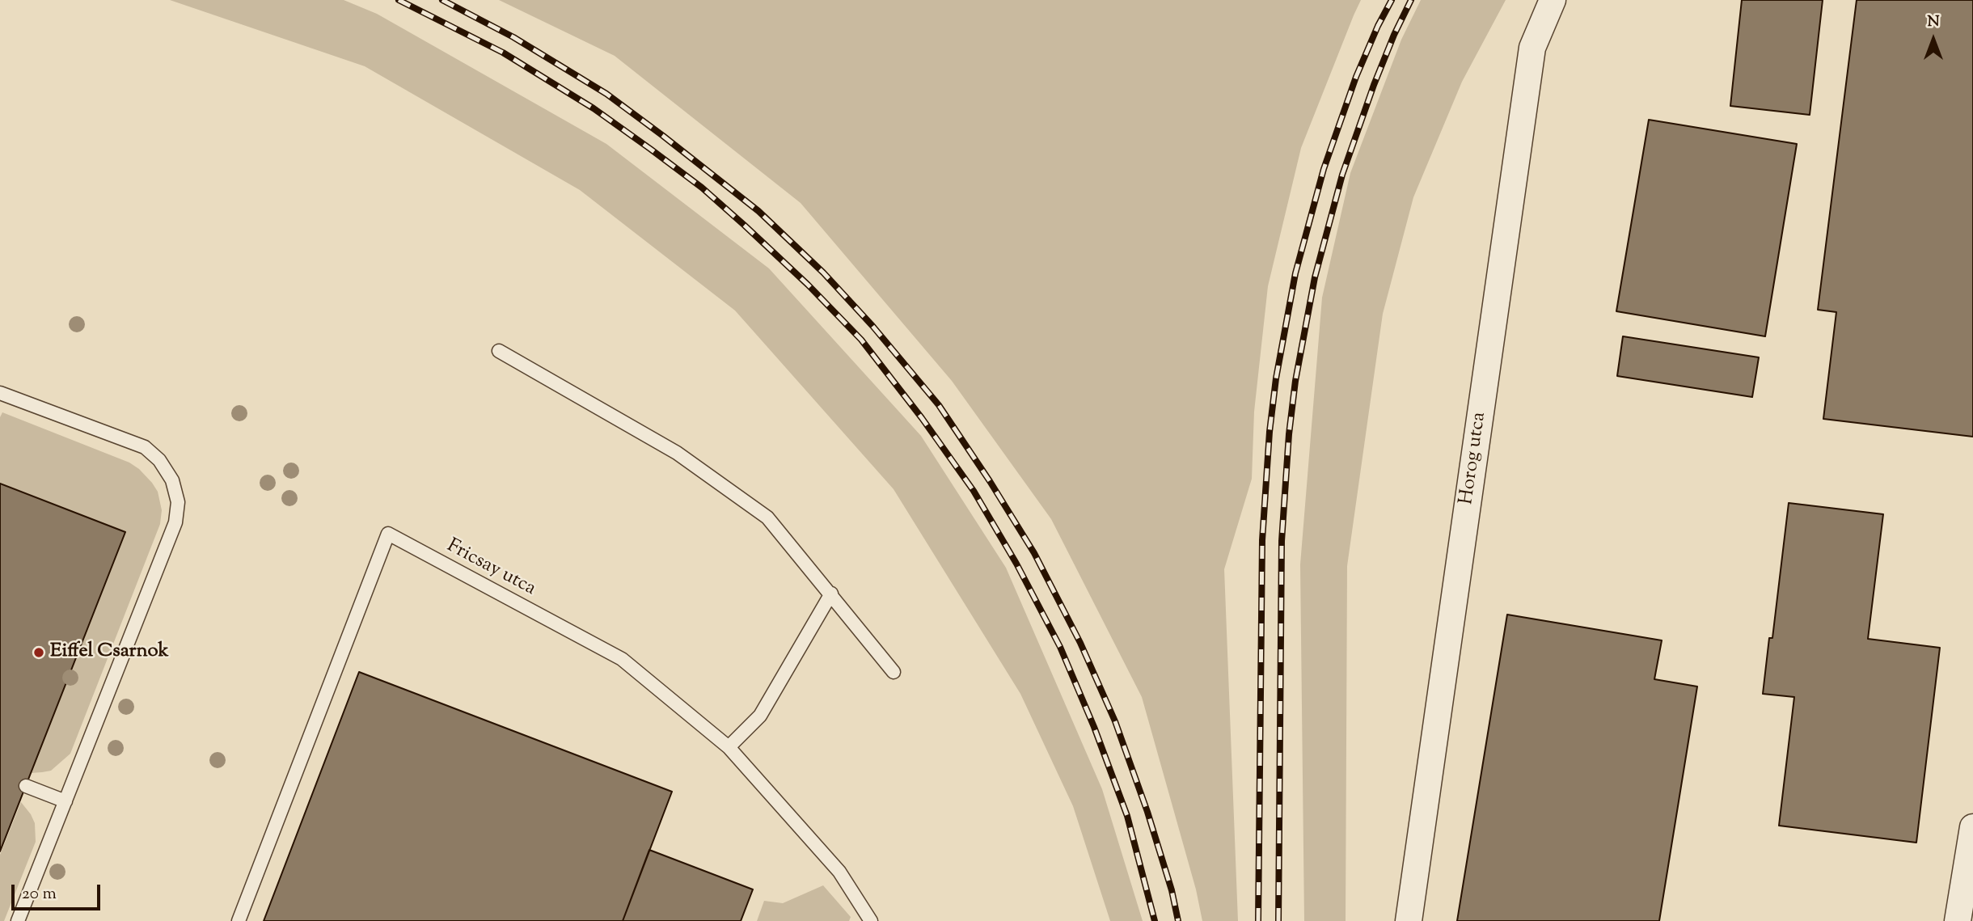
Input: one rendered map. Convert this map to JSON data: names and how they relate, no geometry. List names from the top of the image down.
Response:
{
  "streets": {
    "street": ["Horog utca"],
    "lane": ["Fricsay utca"]
  },
  "places": ["Eiffel Csarnok"],
  "scale_bar": "20 m",
  "north": "top"
}
